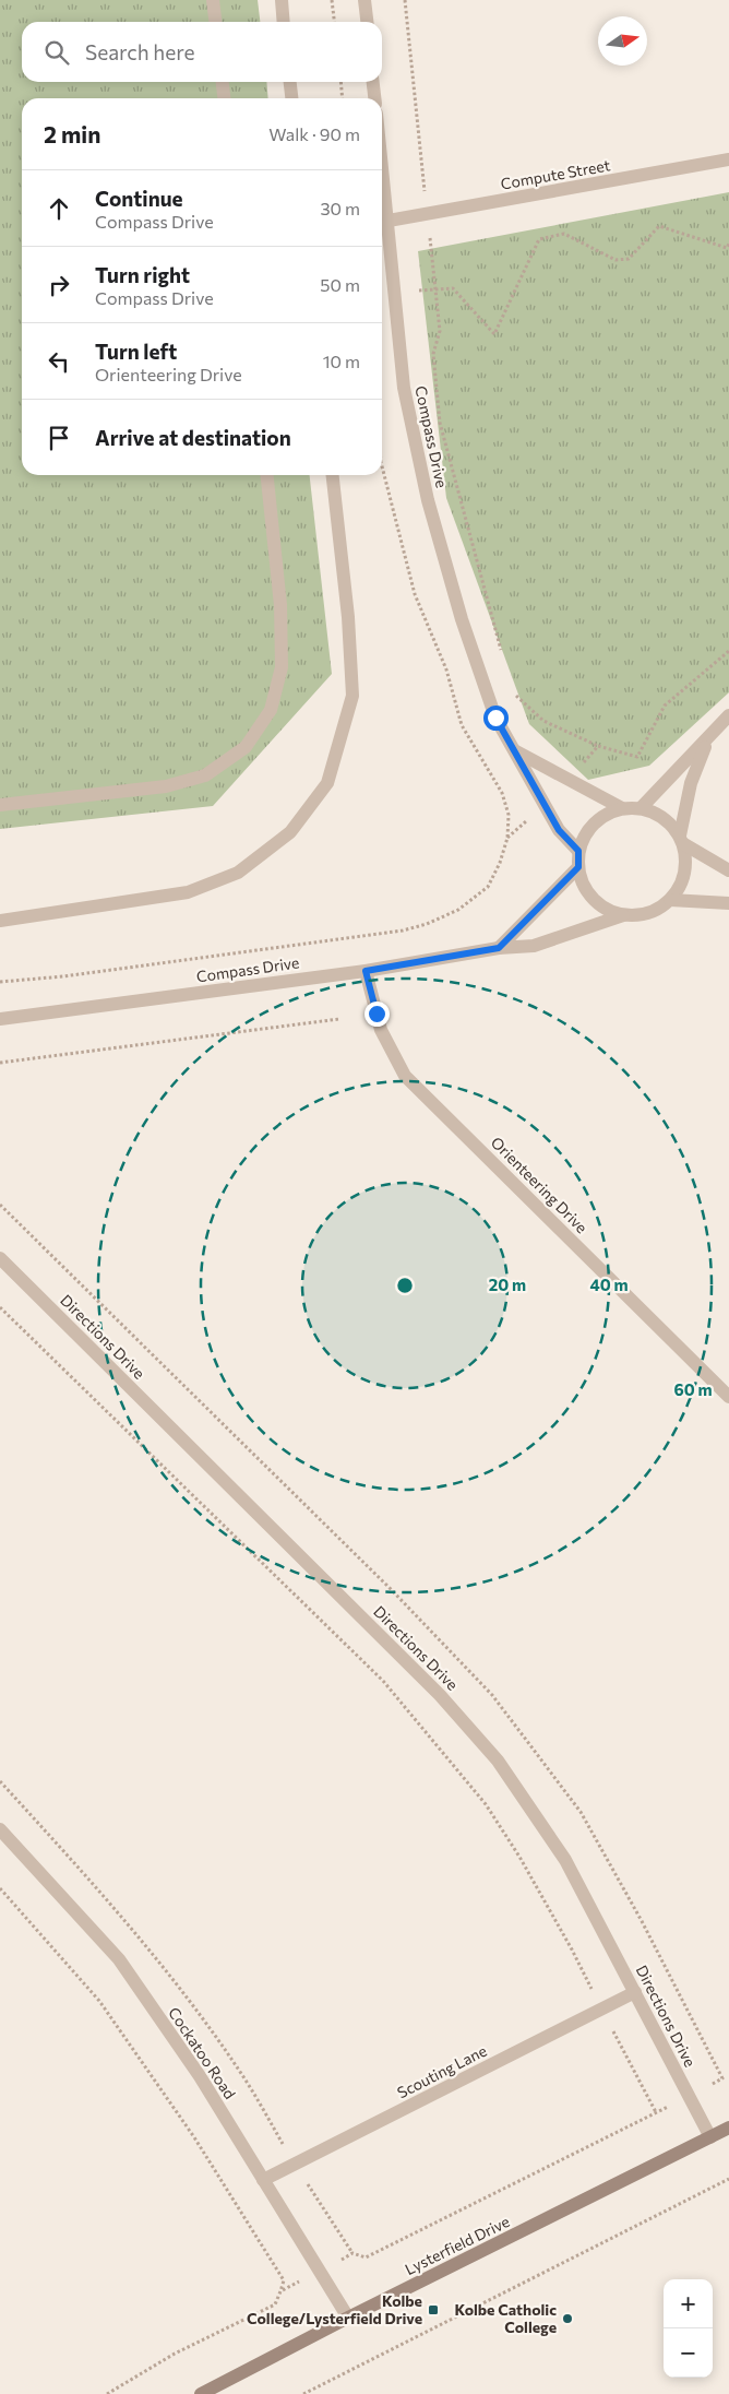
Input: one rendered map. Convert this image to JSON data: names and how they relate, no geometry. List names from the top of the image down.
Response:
{
  "streets": {
    "street": [
      "Compute Street",
      "Compass Drive",
      "Orienteering Drive",
      "Directions Drive",
      "Cockatoo Road",
      "Scouting Lane",
      "Lysterfield Drive"
    ]
  },
  "crossings": [
    ["Compute Street", "Compass Drive"],
    ["Compass Drive", "Orienteering Drive"],
    ["Directions Drive", "Scouting Lane"],
    ["Directions Drive", "Lysterfield Drive"],
    ["Cockatoo Road", "Scouting Lane"],
    ["Cockatoo Road", "Lysterfield Drive"]
  ],
  "places": {
    "transit": ["Kolbe College/Lysterfield Drive"],
    "other": ["Kolbe Catholic College"]
  },
  "north": "right",
  "page": {
    "search": "Search here",
    "heading": ["2 min", "Walk · 90 m"],
    "list": [
      ["Continue", "Compass Drive", "30 m"],
      ["Turn right", "Compass Drive", "50 m"],
      ["Turn left", "Orienteering Drive", "10 m"],
      "Arrive at destination"
    ],
    "map_buttons": ["+", "−"]
  },
  "rings": ["20 m", "40 m", "60 m"]
}
